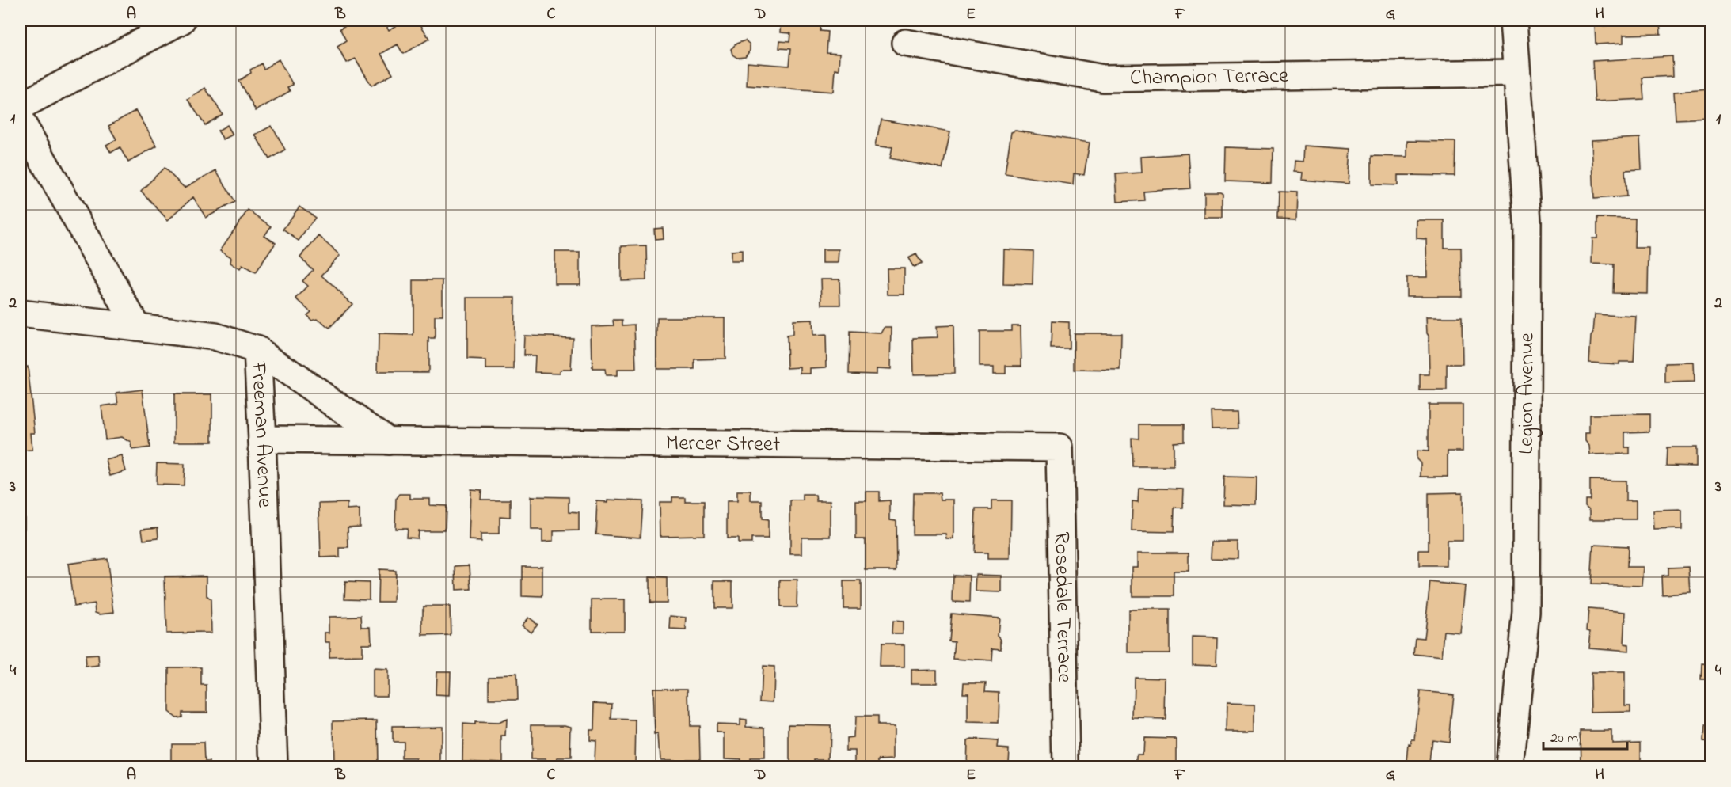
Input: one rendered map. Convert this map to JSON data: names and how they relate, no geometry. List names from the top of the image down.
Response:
{
  "streets": {
    "street": [
      "Champion Terrace",
      "Legion Avenue",
      "Freeman Avenue",
      "Mercer Street",
      "Rosedale Terrace"
    ]
  },
  "crossings": [
    ["Champion Terrace", "Legion Avenue"],
    ["Freeman Avenue", "Mercer Street"],
    ["Mercer Street", "Rosedale Terrace"]
  ],
  "scale_bar": "20 m",
  "grid": {
    "columns": [
      "A",
      "B",
      "C",
      "D",
      "E",
      "F",
      "G",
      "H"
    ],
    "rows": [
      "1",
      "2",
      "3",
      "4"
    ]
  }
}
